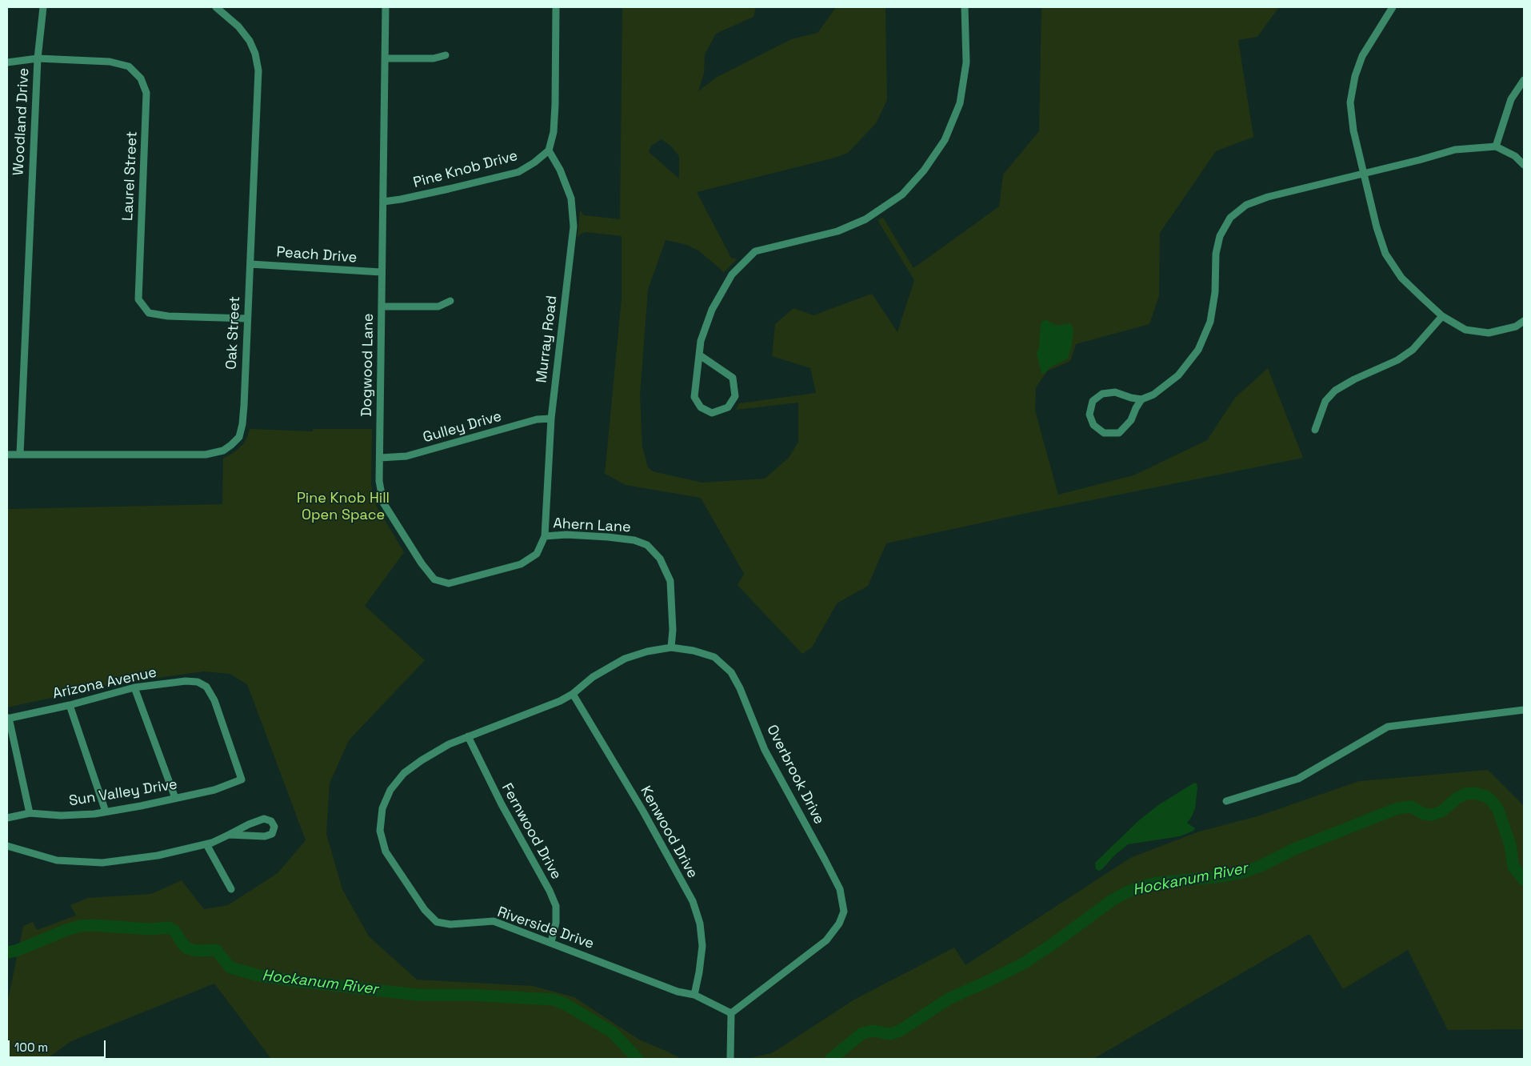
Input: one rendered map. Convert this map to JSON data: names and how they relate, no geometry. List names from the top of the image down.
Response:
{
  "streets": {
    "street": [
      "Woodland Drive",
      "Pine Knob Drive",
      "Laurel Street",
      "Peach Drive",
      "Oak Street",
      "Murray Road",
      "Dogwood Lane",
      "Gulley Drive",
      "Ahern Lane",
      "Arizona Avenue",
      "Overbrook Drive",
      "Sun Valley Drive",
      "Fernwood Drive",
      "Kenwood Drive",
      "Riverside Drive"
    ]
  },
  "crossings": [
    ["Woodland Drive", "Laurel Street"],
    ["Woodland Drive", "Oak Street"],
    ["Pine Knob Drive", "Murray Road"],
    ["Pine Knob Drive", "Dogwood Lane"],
    ["Laurel Street", "Oak Street"],
    ["Peach Drive", "Oak Street"],
    ["Peach Drive", "Dogwood Lane"],
    ["Murray Road", "Dogwood Lane"],
    ["Murray Road", "Gulley Drive"],
    ["Murray Road", "Ahern Lane"],
    ["Dogwood Lane", "Gulley Drive"],
    ["Dogwood Lane", "Ahern Lane"],
    ["Ahern Lane", "Overbrook Drive"],
    ["Arizona Avenue", "Sun Valley Drive"],
    ["Overbrook Drive", "Kenwood Drive"],
    ["Overbrook Drive", "Riverside Drive"],
    ["Fernwood Drive", "Riverside Drive"],
    ["Kenwood Drive", "Riverside Drive"]
  ],
  "water": ["Hockanum River"],
  "parks": ["Pine Knob Hill Open Space"],
  "scale_bar": "100 m"
}
